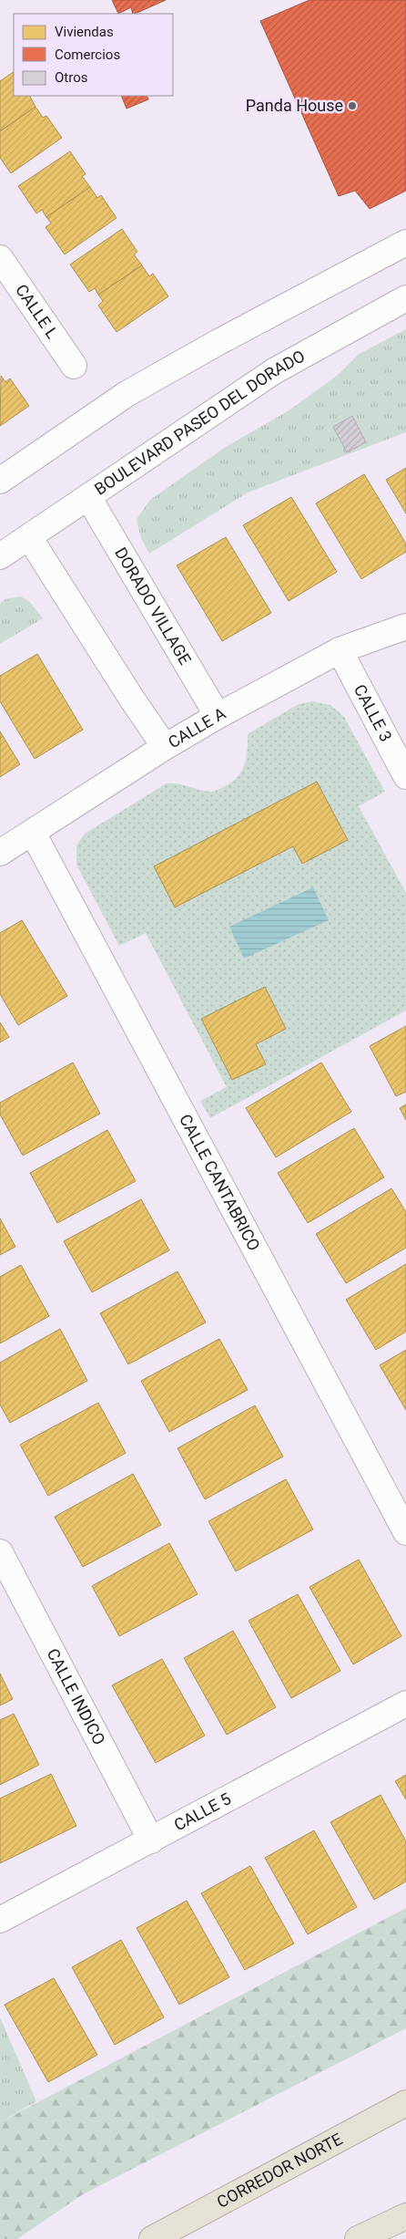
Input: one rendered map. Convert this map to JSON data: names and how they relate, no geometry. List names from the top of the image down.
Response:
{
  "streets": {
    "highway": ["CORREDOR NORTE"],
    "street": [
      "CALLE L",
      "BOULEVARD PASEO DEL DORADO",
      "DORADO VILLAGE",
      "CALLE 3",
      "CALLE A",
      "CALLE CANTABRICO",
      "CALLE INDICO",
      "CALLE 5"
    ]
  },
  "crossings": [
    ["BOULEVARD PASEO DEL DORADO", "DORADO VILLAGE"],
    ["DORADO VILLAGE", "CALLE A"],
    ["CALLE 3", "CALLE A"],
    ["CALLE A", "CALLE CANTABRICO"],
    ["CALLE INDICO", "CALLE 5"]
  ],
  "places": ["Panda House"],
  "legend": ["Viviendas", "Comercios", "Otros"]
}
